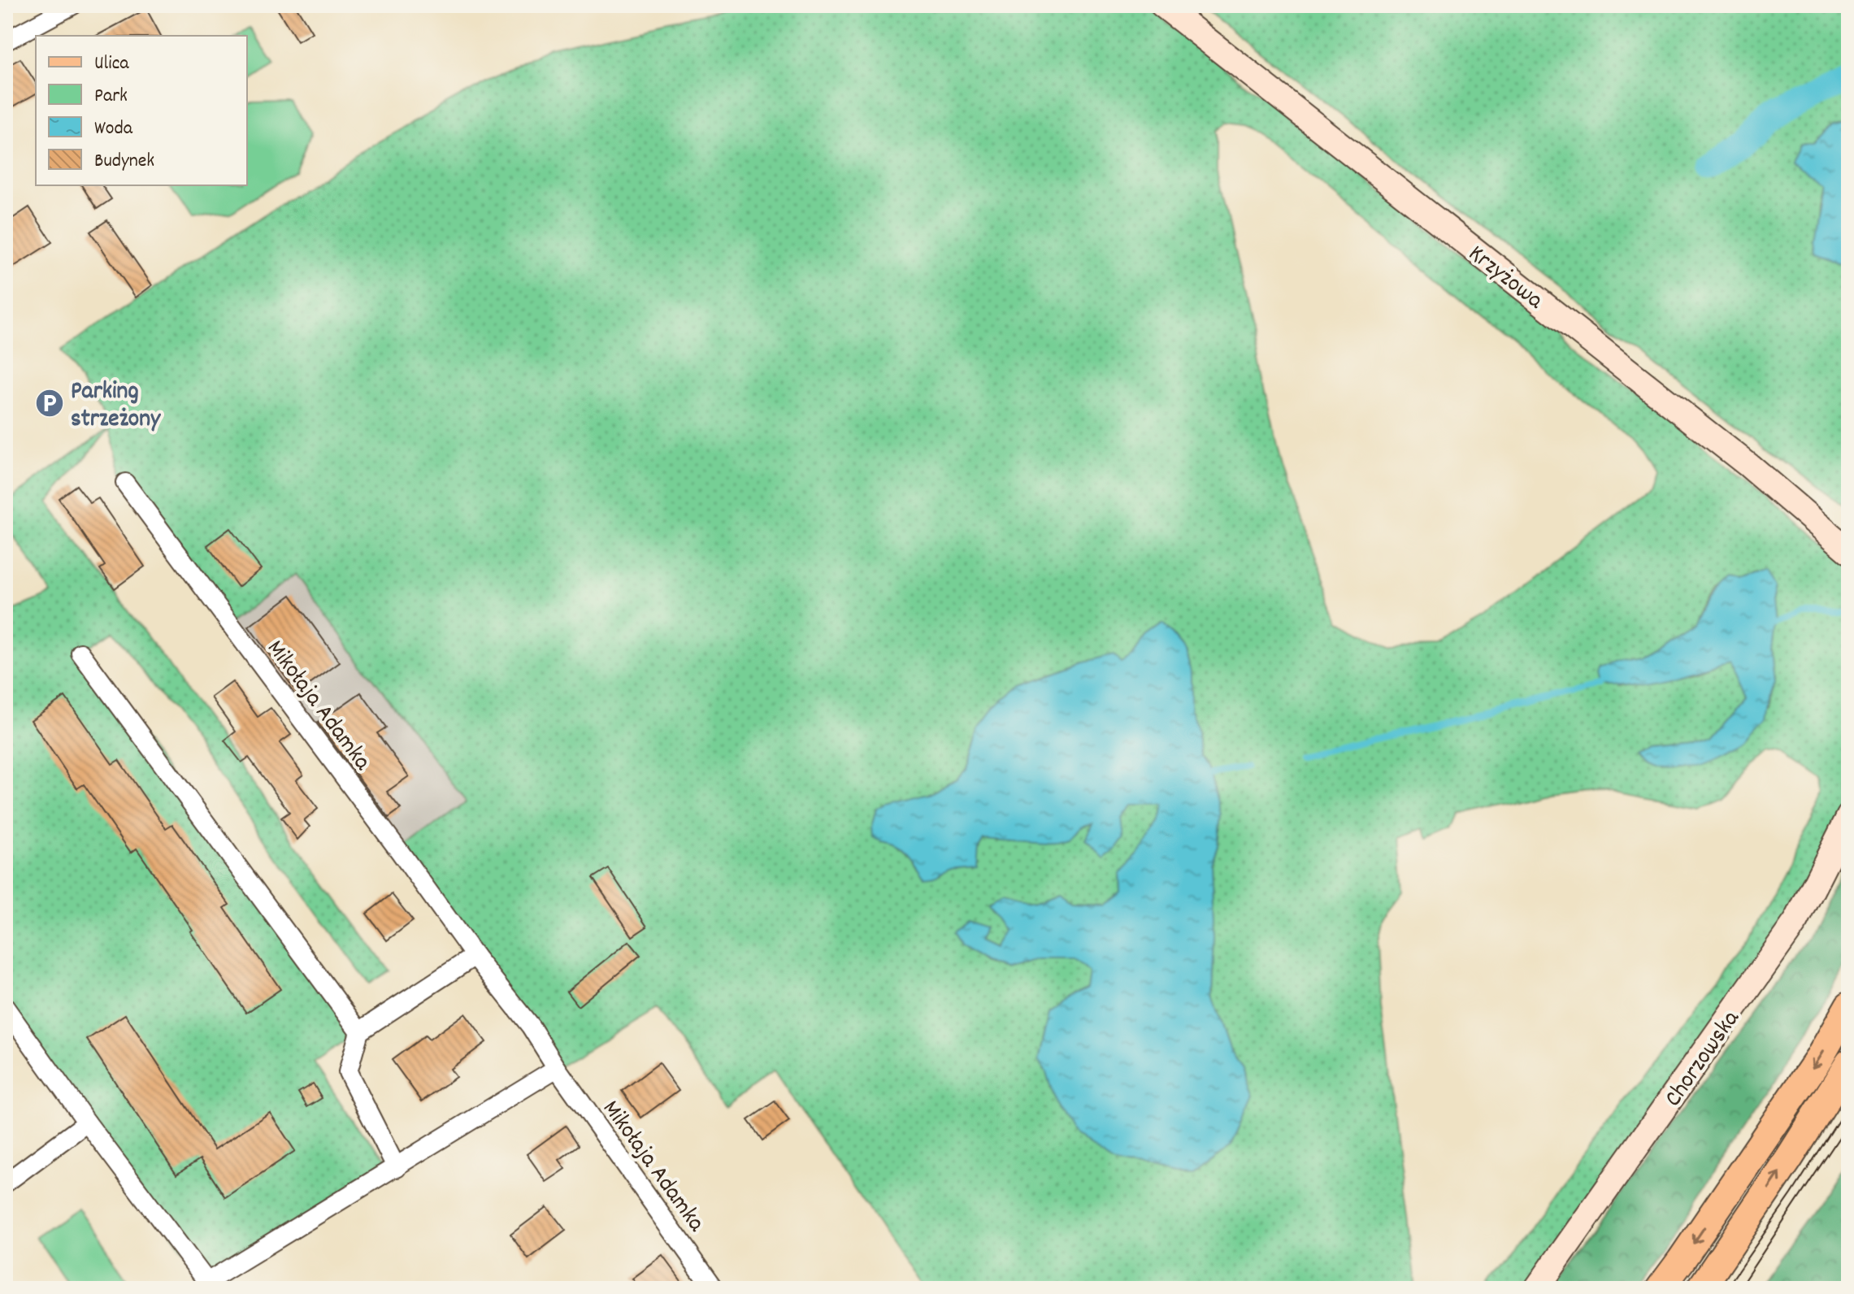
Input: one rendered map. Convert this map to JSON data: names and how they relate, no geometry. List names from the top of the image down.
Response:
{
  "streets": {
    "street": ["Krzyżowa", "Mikołaja Adamka", "Chorzowska"]
  },
  "places": {
    "parking": ["Parking strzeżony"]
  },
  "legend": [
    "Ulica",
    "Park",
    "Woda",
    "Budynek"
  ]
}
